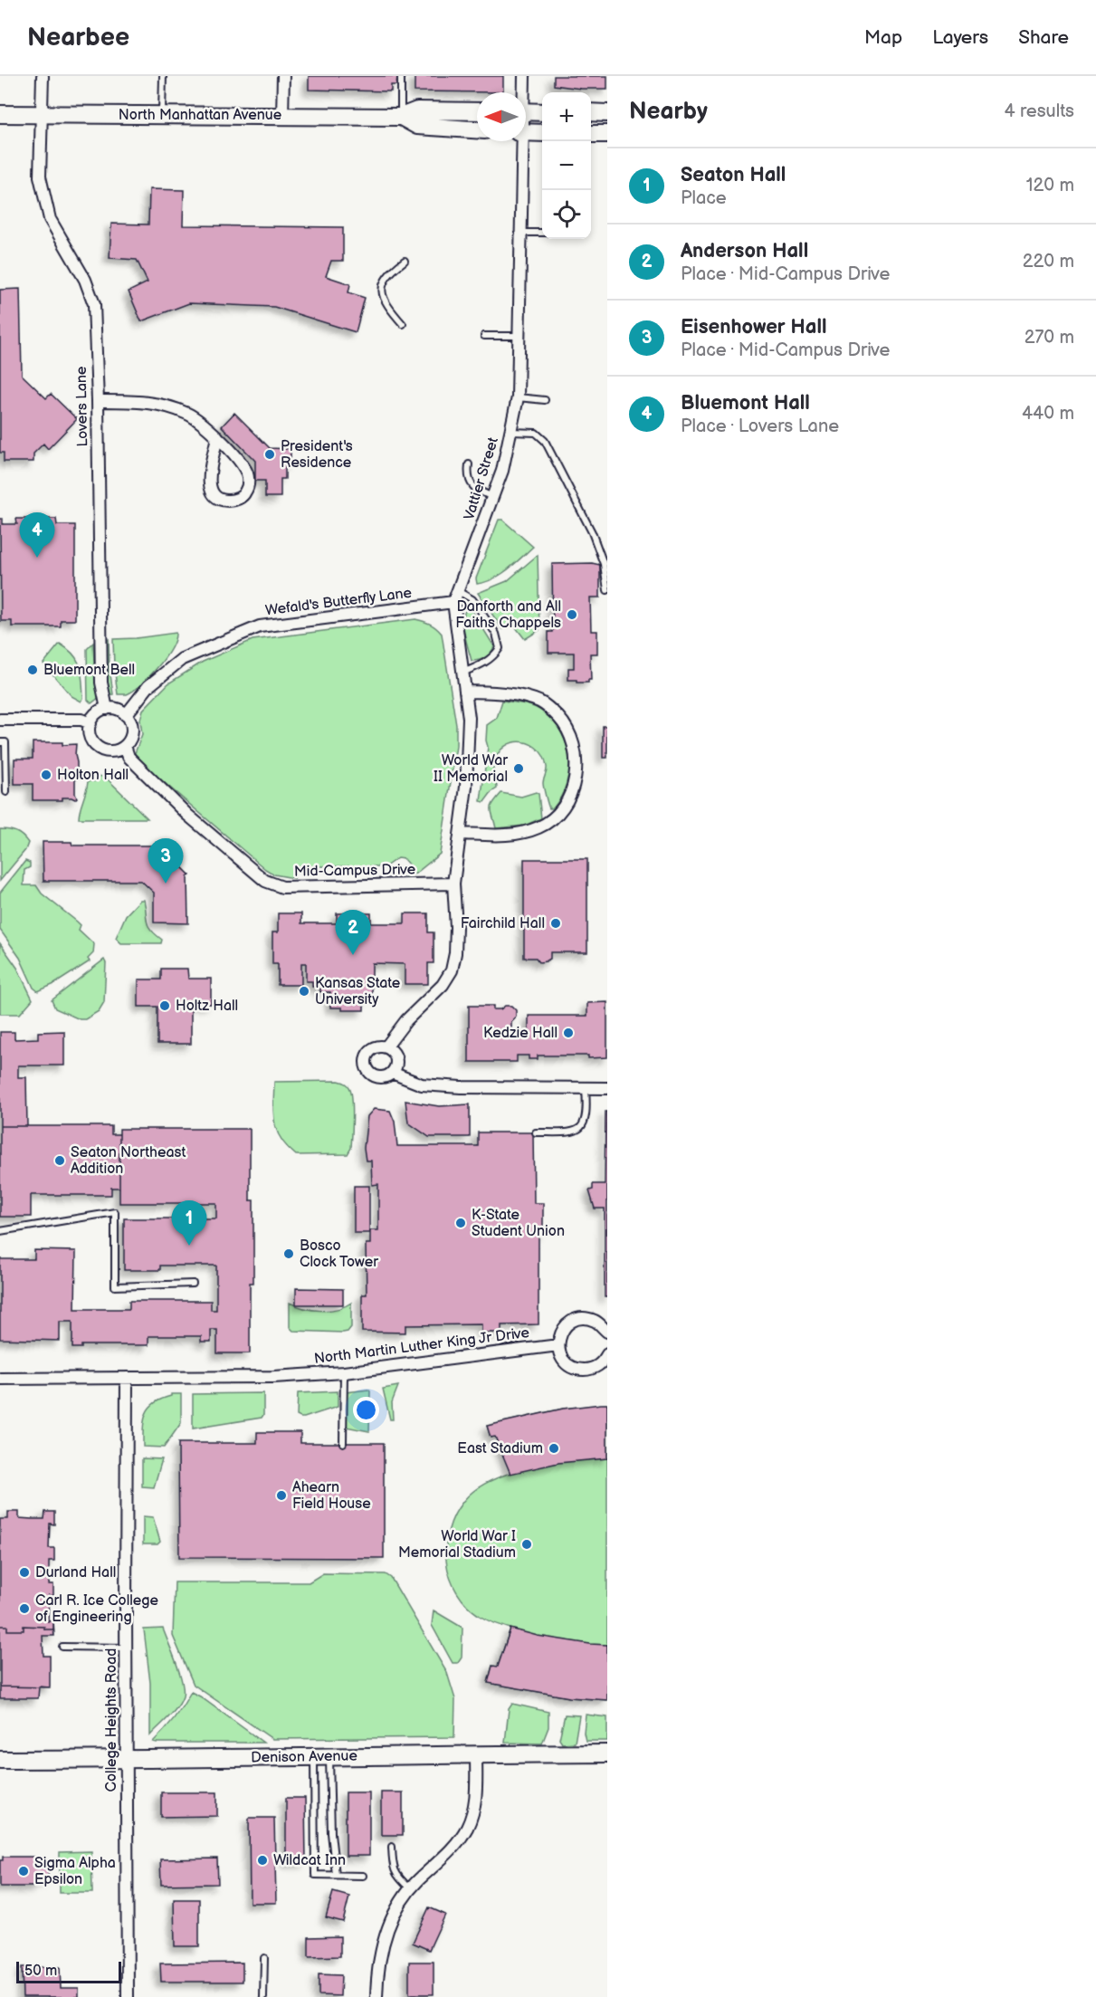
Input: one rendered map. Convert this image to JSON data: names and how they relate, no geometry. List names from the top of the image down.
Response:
{
  "streets": {
    "street": [
      "North Manhattan Avenue",
      "Lovers Lane",
      "Vattier Street",
      "Wefald's Butterfly Lane",
      "Mid-Campus Drive",
      "North Martin Luther King Jr Drive",
      "College Heights Road",
      "Denison Avenue"
    ]
  },
  "crossings": [
    ["North Manhattan Avenue", "Lovers Lane"],
    ["Lovers Lane", "Wefald's Butterfly Lane"],
    ["Lovers Lane", "Mid-Campus Drive"],
    ["Vattier Street", "Wefald's Butterfly Lane"],
    ["Vattier Street", "Mid-Campus Drive"],
    ["Wefald's Butterfly Lane", "Mid-Campus Drive"],
    ["North Martin Luther King Jr Drive", "College Heights Road"],
    ["College Heights Road", "Denison Avenue"]
  ],
  "places": [
    "President's Residence",
    "Danforth and All Faiths Chappels",
    "Bluemont Bell",
    "World War II Memorial",
    "Holton Hall",
    "Fairchild Hall",
    "Kansas State University",
    "Holtz Hall",
    "Kedzie Hall",
    "Seaton Northeast Addition",
    "K-State Student Union",
    "Bosco Clock Tower",
    "East Stadium",
    "Ahearn Field House",
    "World War I Memorial Stadium",
    "Durland Hall",
    "Carl R. Ice College of Engineering",
    "Wildcat Inn",
    "Sigma Alpha Epsilon"
  ],
  "scale_bar": "50 m",
  "north": "left",
  "page": {
    "header": "Nearbee",
    "nav": ["Map", "Layers", "Share"],
    "heading": ["Nearby", "4 results"],
    "map_buttons": ["+", "−"],
    "list": [
      {
        "mark": "1",
        "name": "Seaton Hall",
        "note": "Place",
        "value": "120 m"
      },
      {
        "mark": "2",
        "name": "Anderson Hall",
        "note": "Place · Mid-Campus Drive",
        "value": "220 m"
      },
      {
        "mark": "3",
        "name": "Eisenhower Hall",
        "note": "Place · Mid-Campus Drive",
        "value": "270 m"
      },
      {
        "mark": "4",
        "name": "Bluemont Hall",
        "note": "Place · Lovers Lane",
        "value": "440 m"
      }
    ],
    "pins": [
      "4",
      "3",
      "2",
      "1"
    ],
    "scale": "50 m"
  }
}
